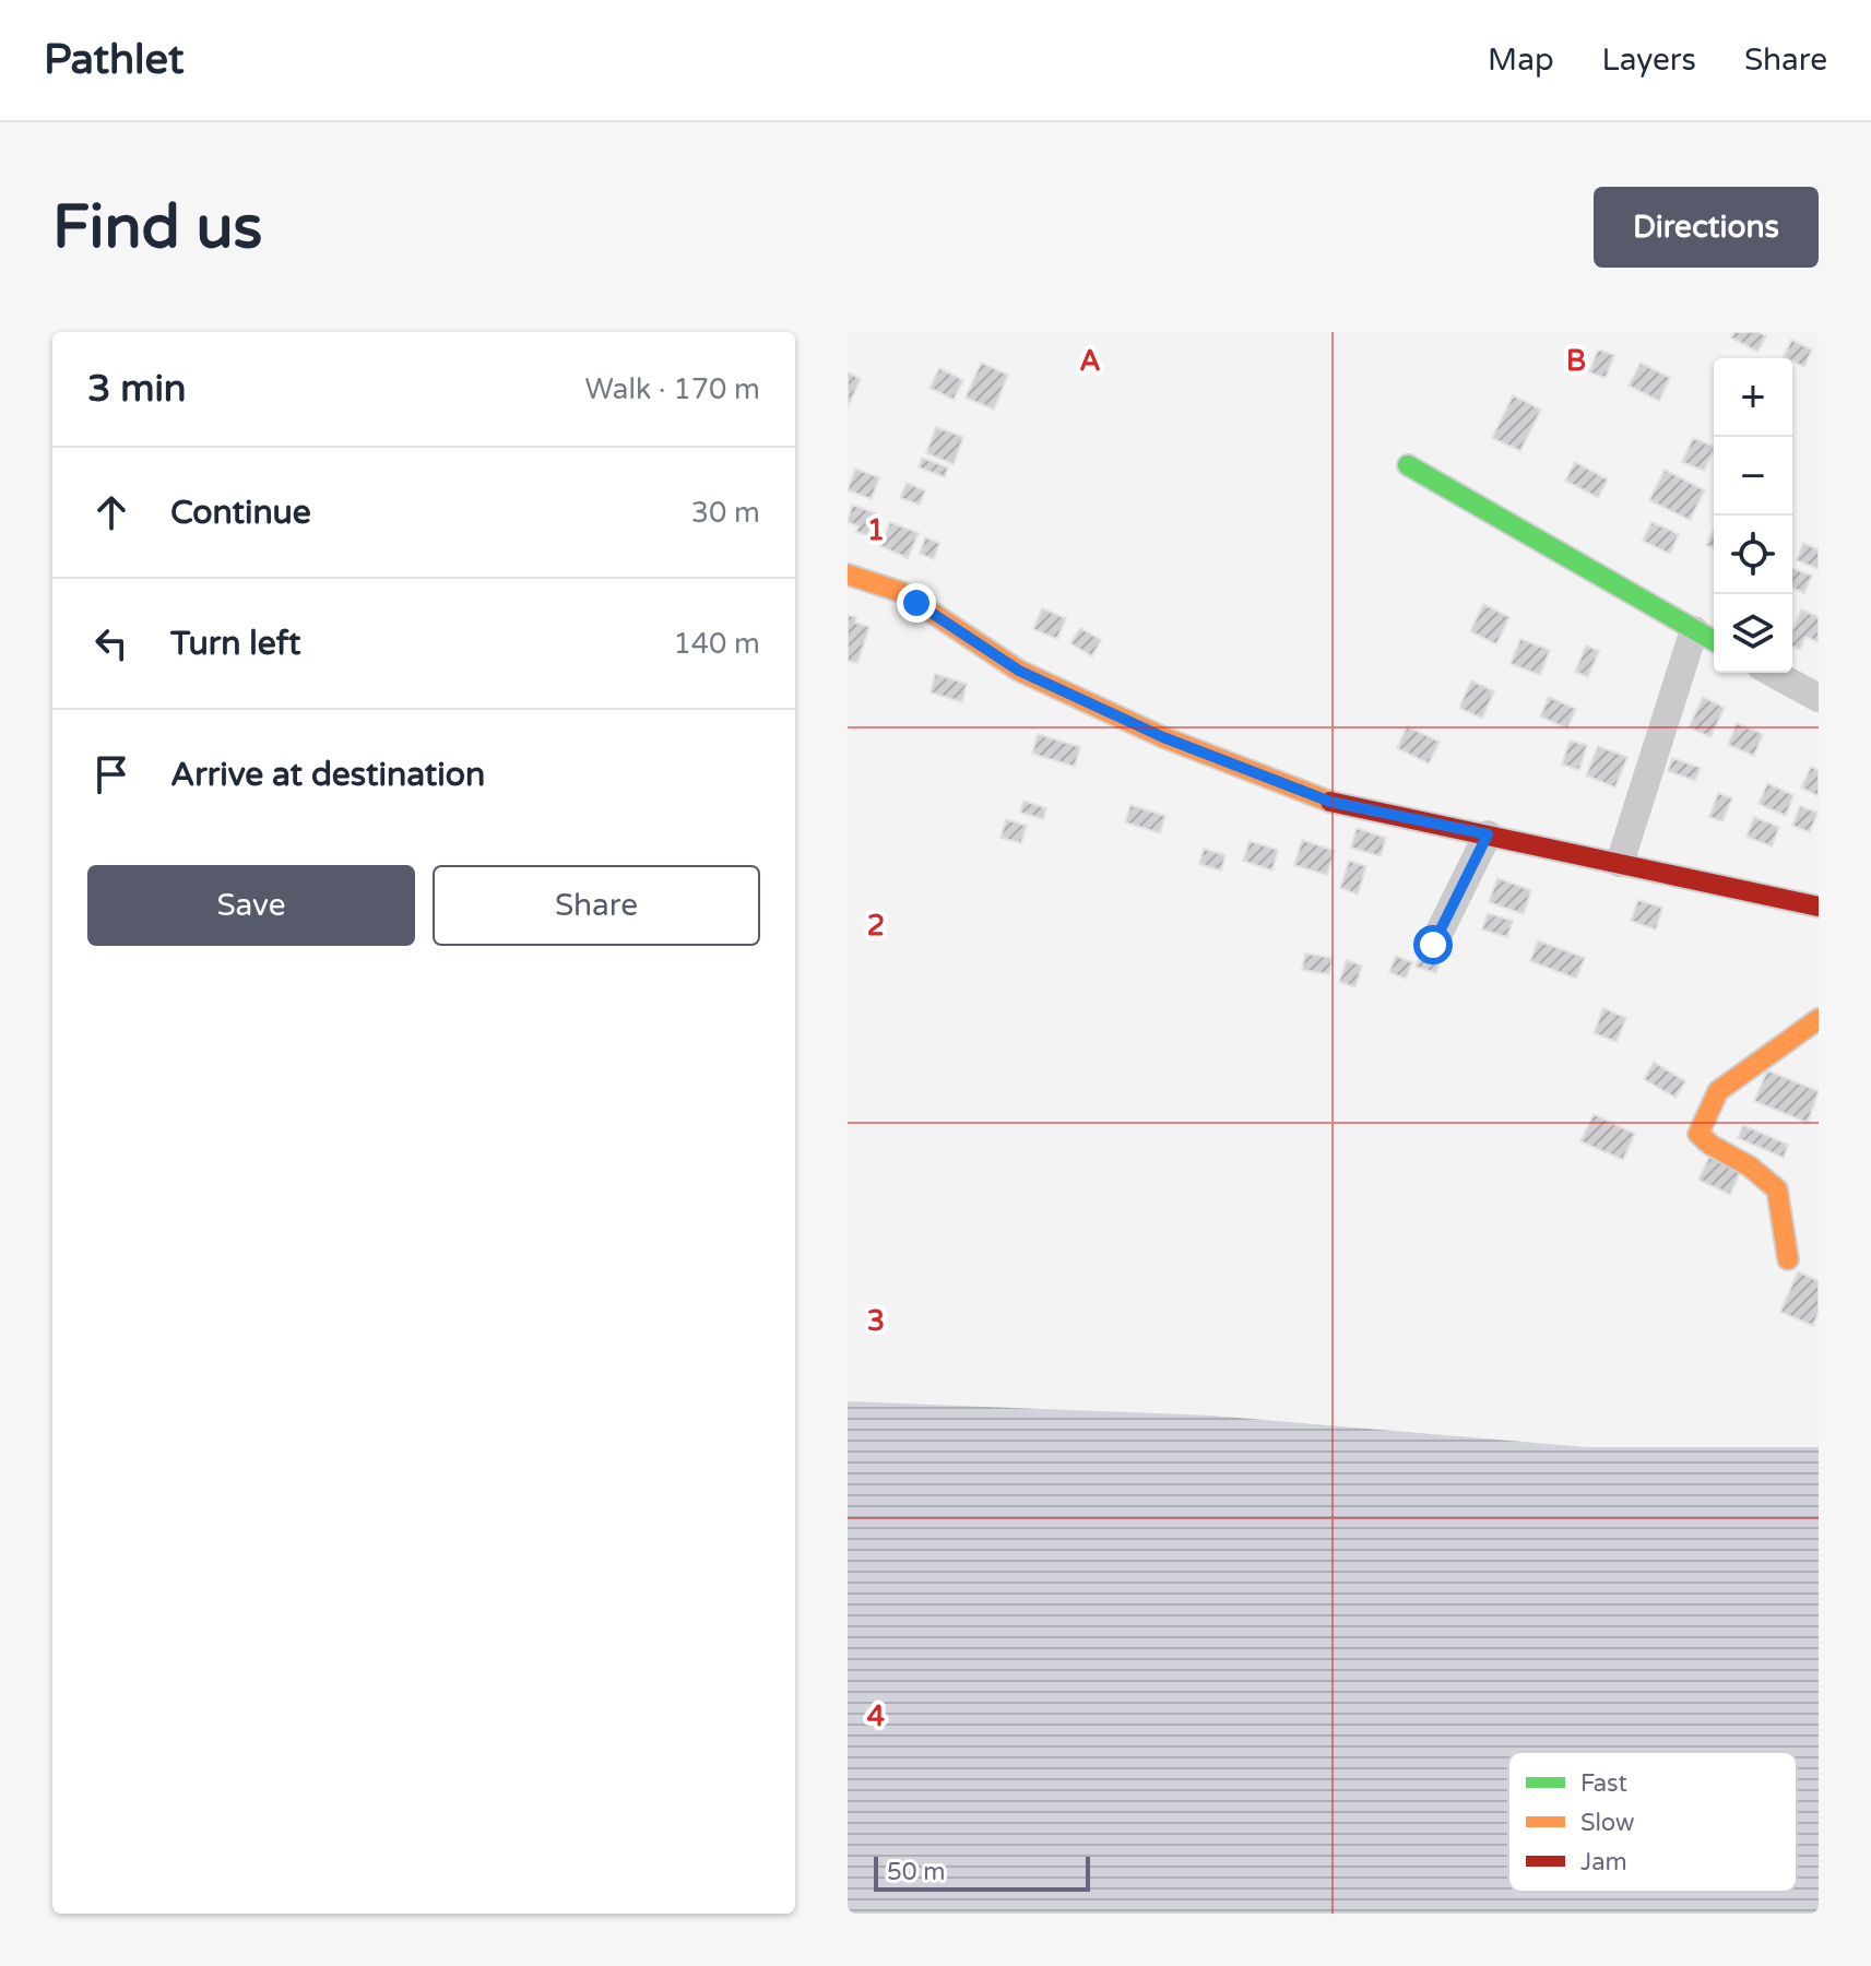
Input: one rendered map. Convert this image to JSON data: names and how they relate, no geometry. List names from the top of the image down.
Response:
{
  "legend": ["Fast", "Slow", "Jam"],
  "scale_bar": "50 m",
  "page": {
    "header": "Pathlet",
    "nav": ["Map", "Layers", "Share"],
    "buttons": [
      "Directions",
      ["Save", "Share"]
    ],
    "title": "Find us",
    "heading": ["3 min", "Walk · 170 m"],
    "map_buttons": ["+", "−"],
    "list": [
      ["Continue", "30 m"],
      ["Turn left", "140 m"],
      "Arrive at destination"
    ],
    "scale": "50 m"
  },
  "grid": {
    "columns": ["A", "B"],
    "rows": [
      "1",
      "2",
      "3",
      "4"
    ]
  }
}
